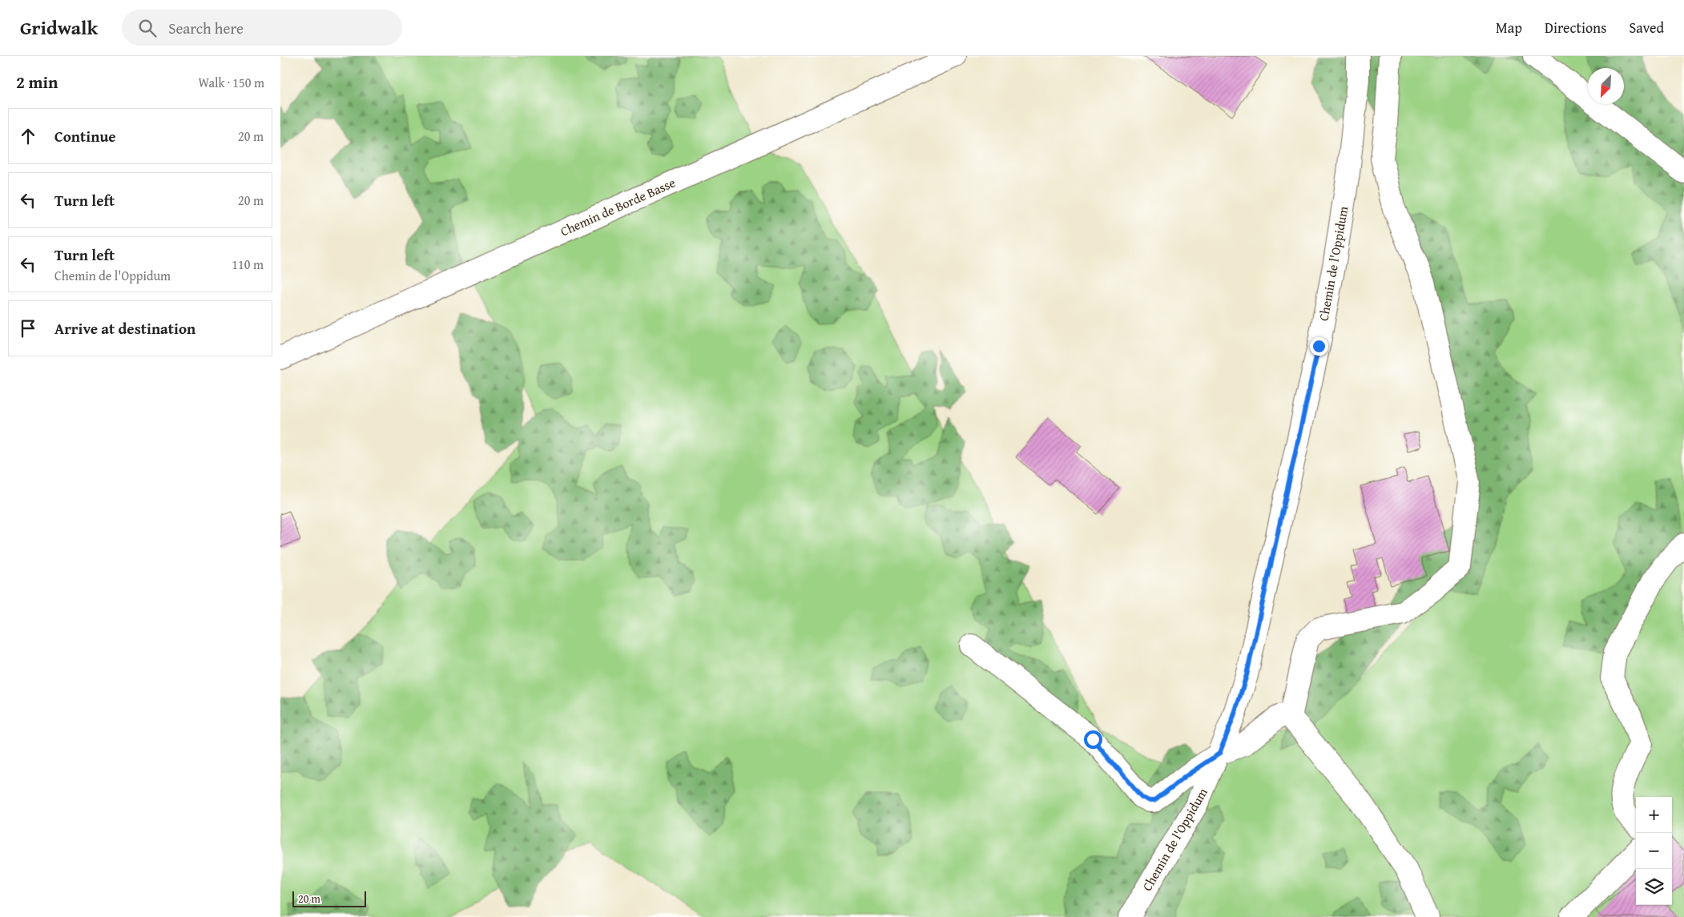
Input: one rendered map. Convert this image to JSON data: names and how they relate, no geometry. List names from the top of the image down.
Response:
{
  "streets": {
    "street": ["Chemin de Borde Basse", "Chemin de l'Oppidum"]
  },
  "scale_bar": "20 m",
  "north": "bottom left",
  "page": {
    "header": "Gridwalk",
    "search": "Search here",
    "nav": ["Map", "Directions", "Saved"],
    "heading": ["2 min", "Walk · 150 m"],
    "list": [
      ["Continue", "20 m"],
      ["Turn left", "20 m"],
      ["Turn left", "Chemin de l'Oppidum", "110 m"],
      "Arrive at destination"
    ],
    "map_buttons": ["+", "−"],
    "scale": "20 m"
  }
}
